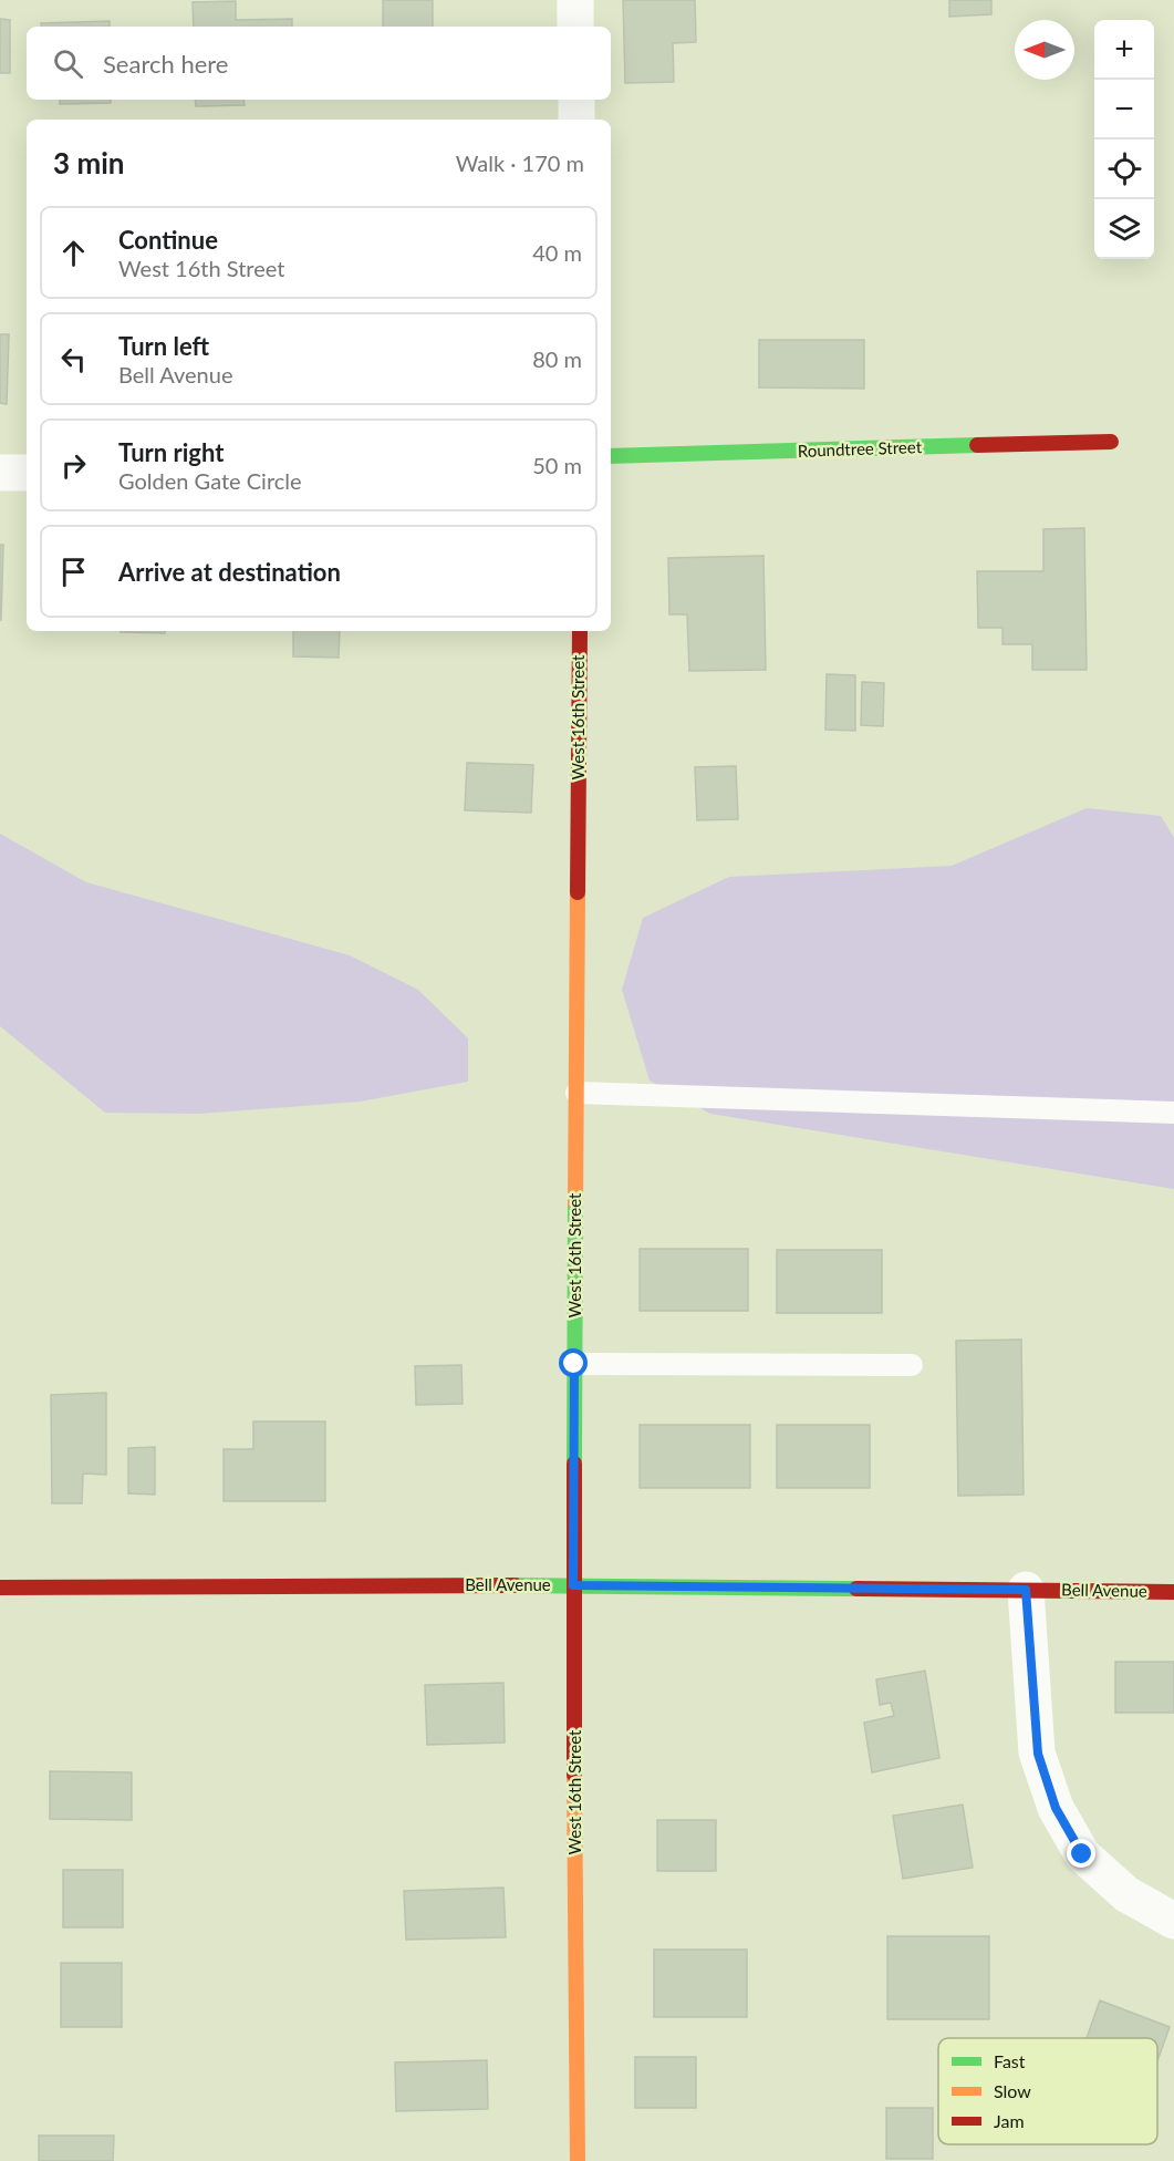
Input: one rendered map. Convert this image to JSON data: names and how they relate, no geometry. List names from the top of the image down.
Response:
{
  "streets": {
    "street": ["Roundtree Street", "West 16th Street", "Bell Avenue"]
  },
  "crossings": [
    ["West 16th Street", "Bell Avenue"]
  ],
  "legend": ["Fast", "Slow", "Jam"],
  "north": "left",
  "page": {
    "map_buttons": ["+", "−"],
    "search": "Search here",
    "heading": ["3 min", "Walk · 170 m"],
    "list": [
      ["Continue", "West 16th Street", "40 m"],
      ["Turn left", "Bell Avenue", "80 m"],
      ["Turn right", "Golden Gate Circle", "50 m"],
      "Arrive at destination"
    ]
  }
}
